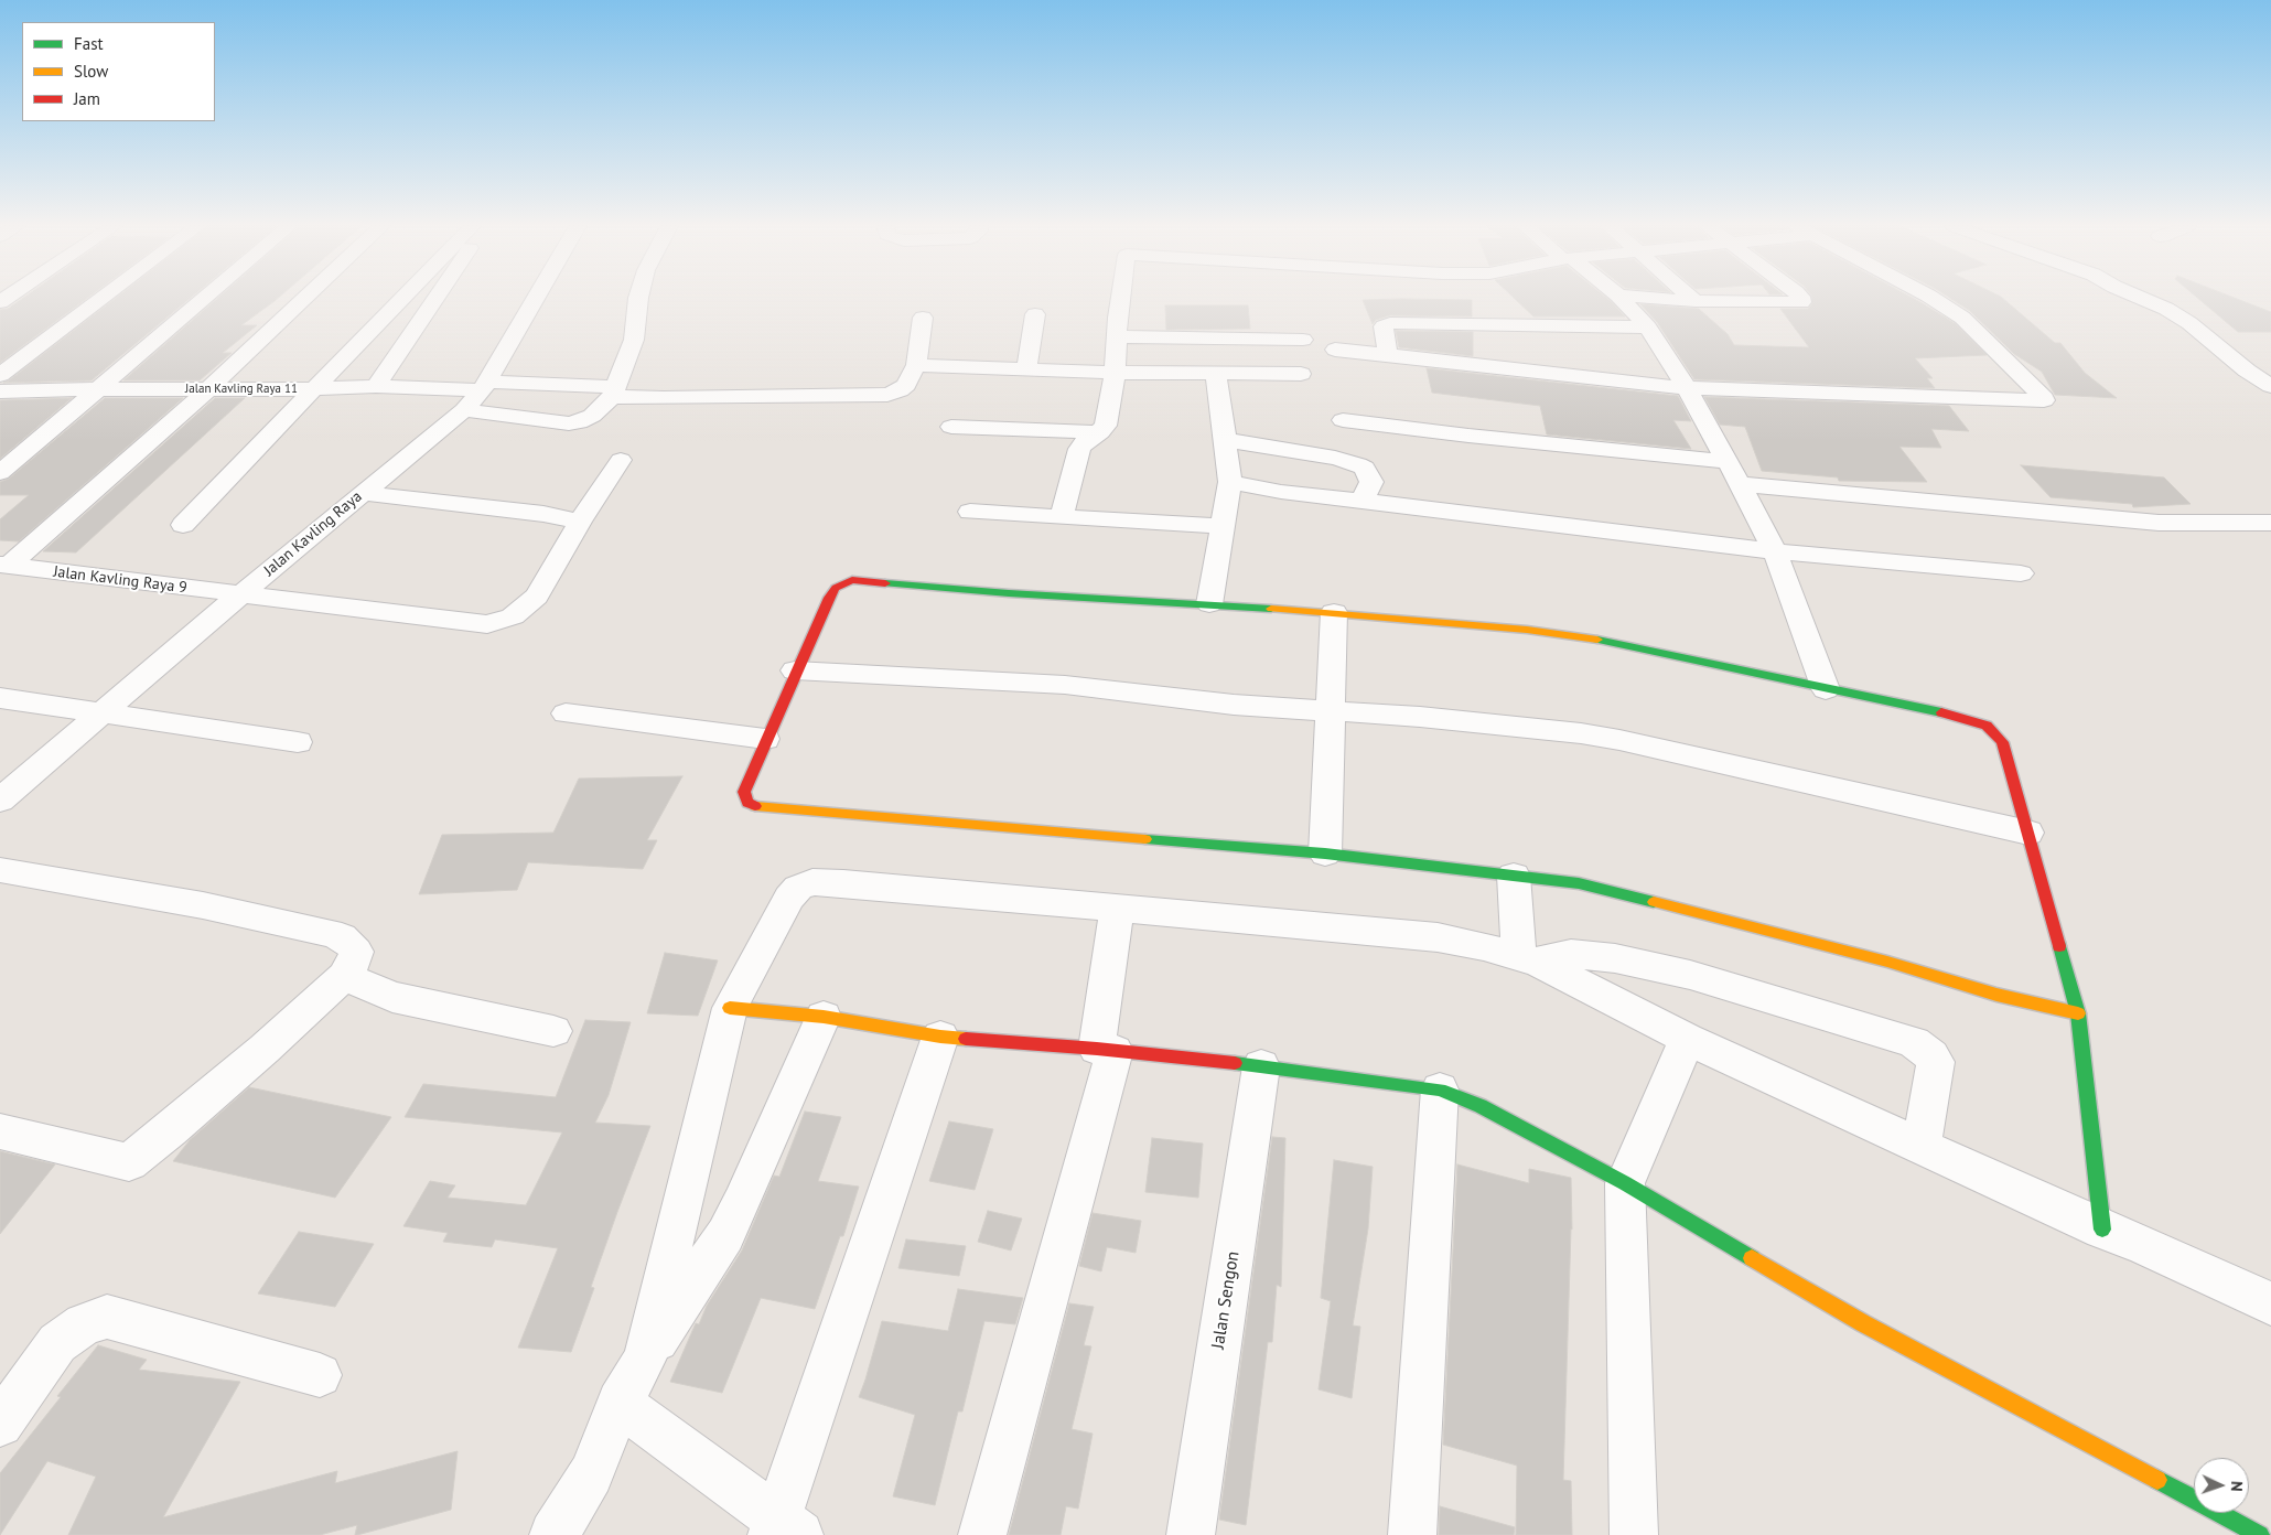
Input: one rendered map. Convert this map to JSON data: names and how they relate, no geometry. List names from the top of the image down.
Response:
{
  "streets": {
    "street": [
      "Jalan Kavling Raya 11",
      "Jalan Kavling Raya",
      "Jalan Kavling Raya 9",
      "Jalan Sengon"
    ]
  },
  "crossings": [
    ["Jalan Kavling Raya 11", "Jalan Kavling Raya"],
    ["Jalan Kavling Raya", "Jalan Kavling Raya 9"]
  ],
  "legend": ["Fast", "Slow", "Jam"],
  "north": "right"
}
